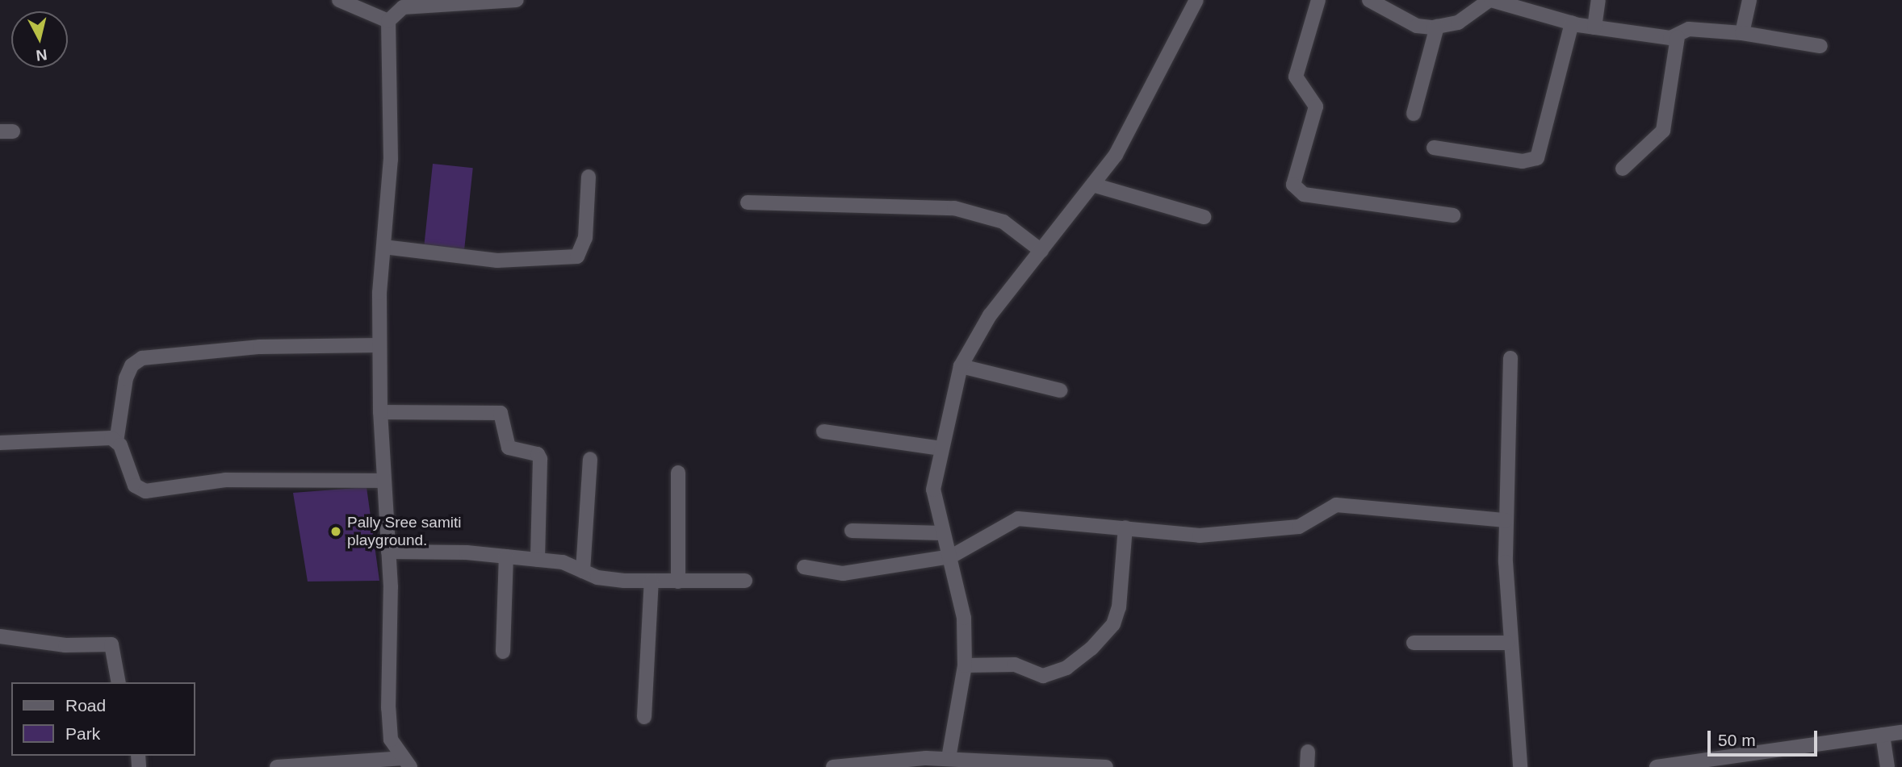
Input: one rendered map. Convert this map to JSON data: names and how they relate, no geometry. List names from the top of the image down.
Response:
{
  "places": ["Pally Sree samiti playground."],
  "legend": ["Road", "Park"],
  "scale_bar": "50 m",
  "north": "bottom"
}
